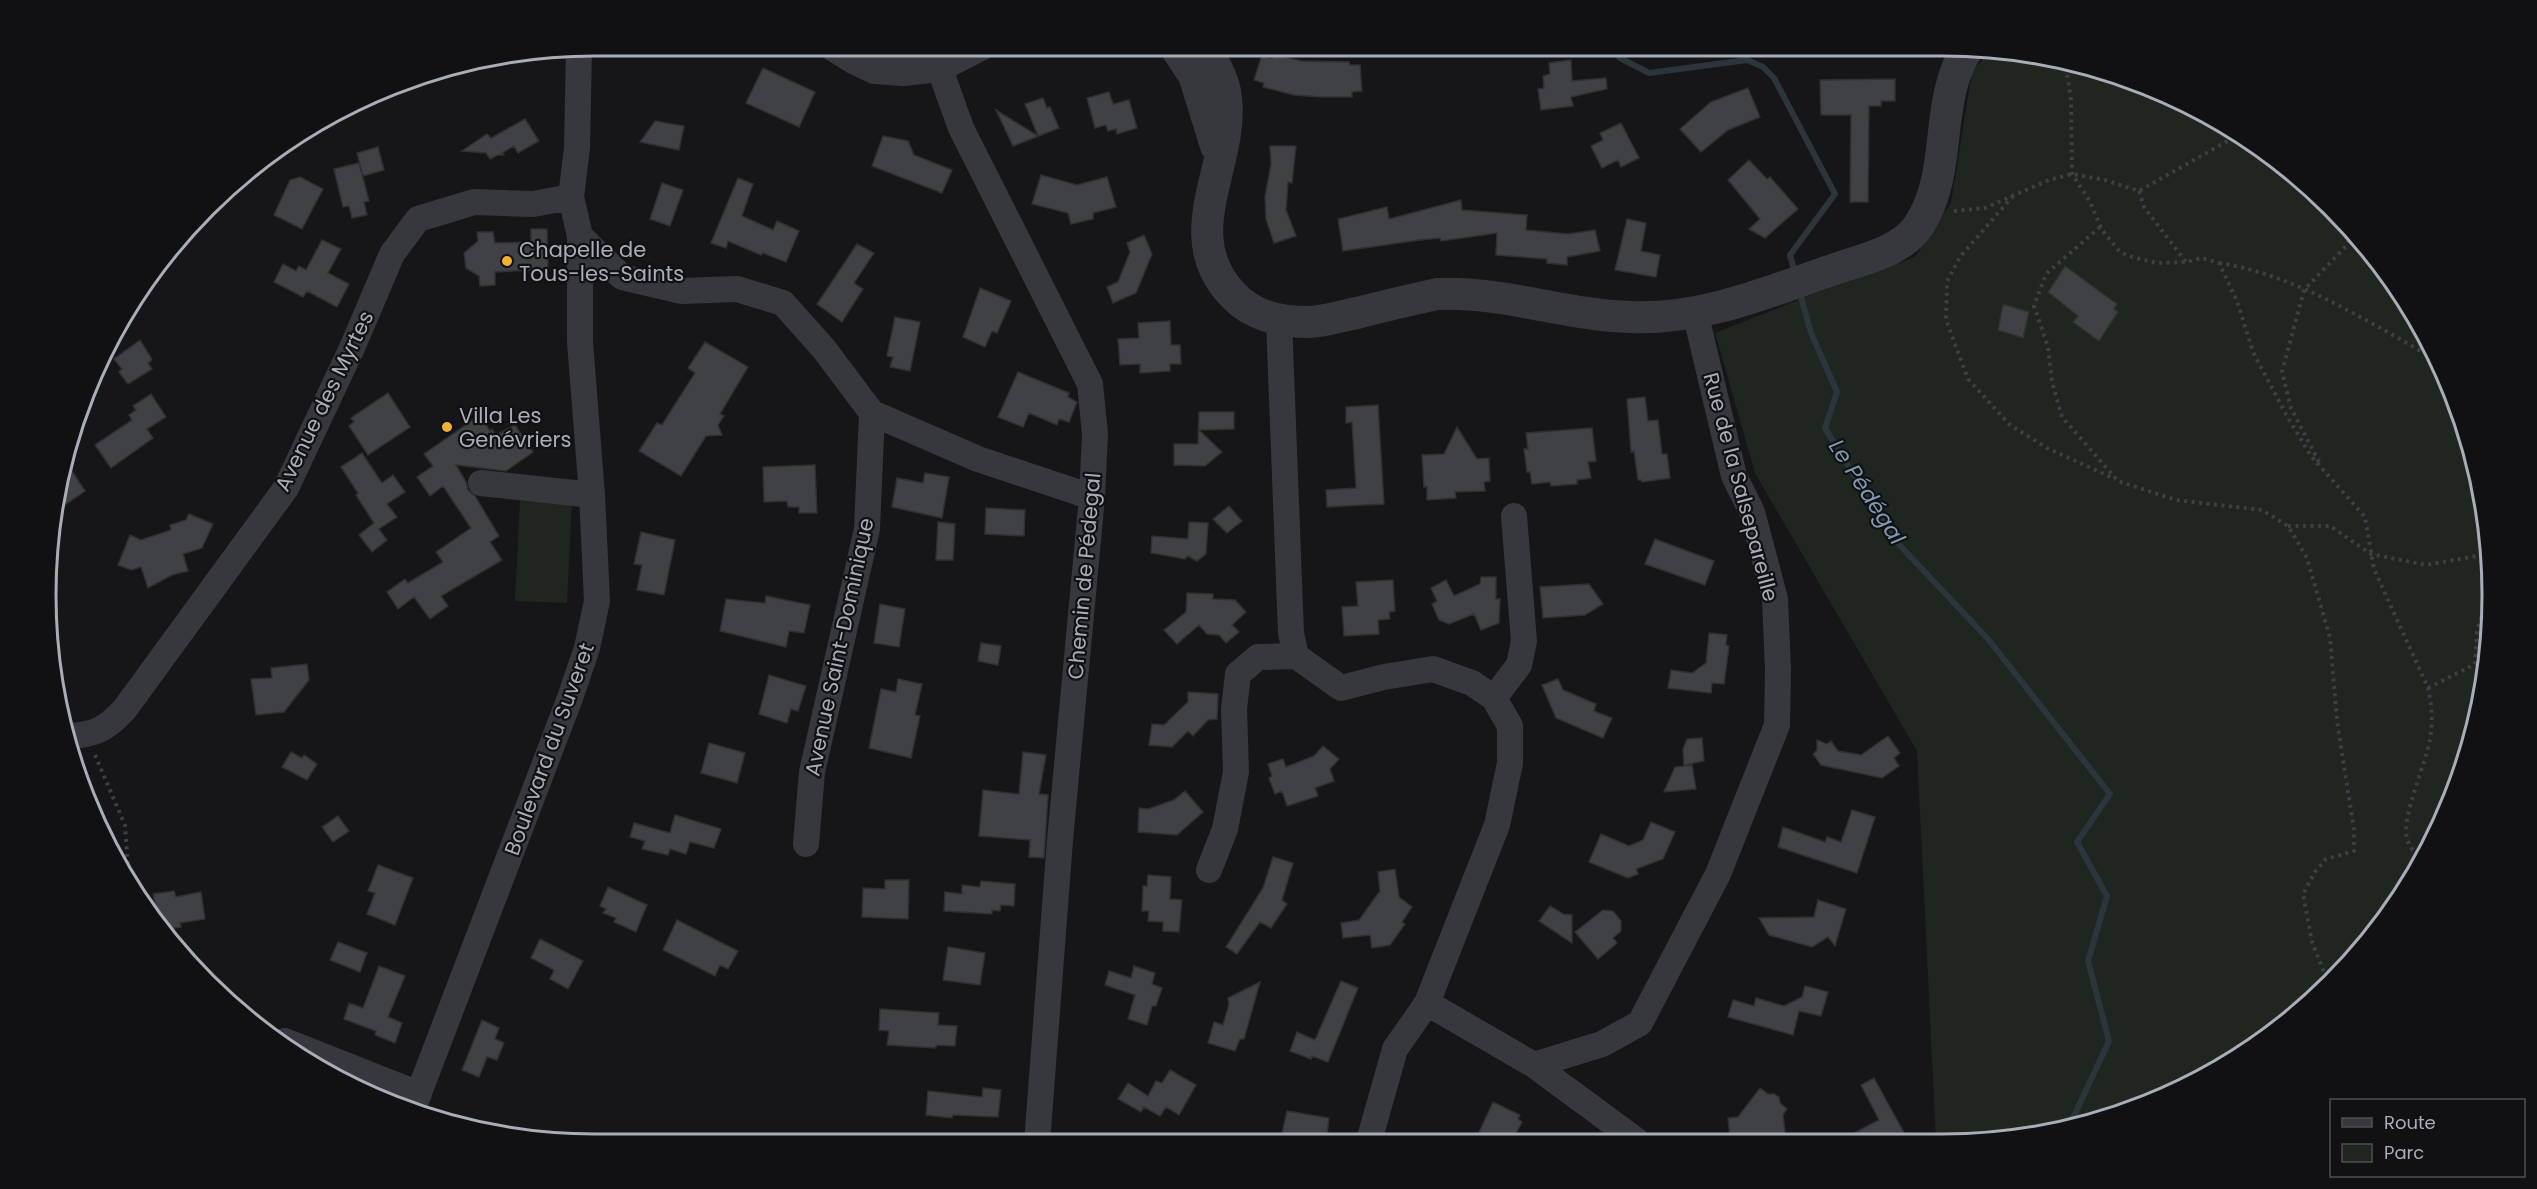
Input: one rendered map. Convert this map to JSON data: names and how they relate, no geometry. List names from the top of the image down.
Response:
{
  "streets": {
    "street": [
      "Avenue des Myrtes",
      "Rue de la Salsepareille",
      "Chemin de Pédegal",
      "Avenue Saint-Dominique",
      "Boulevard du Suveret"
    ]
  },
  "crossings": [
    ["Avenue des Myrtes", "Boulevard du Suveret"]
  ],
  "water": ["Le Pédégal"],
  "places": ["Chapelle de Tous-les-Saints", "Villa Les Genévriers"],
  "legend": ["Route", "Parc"]
}
